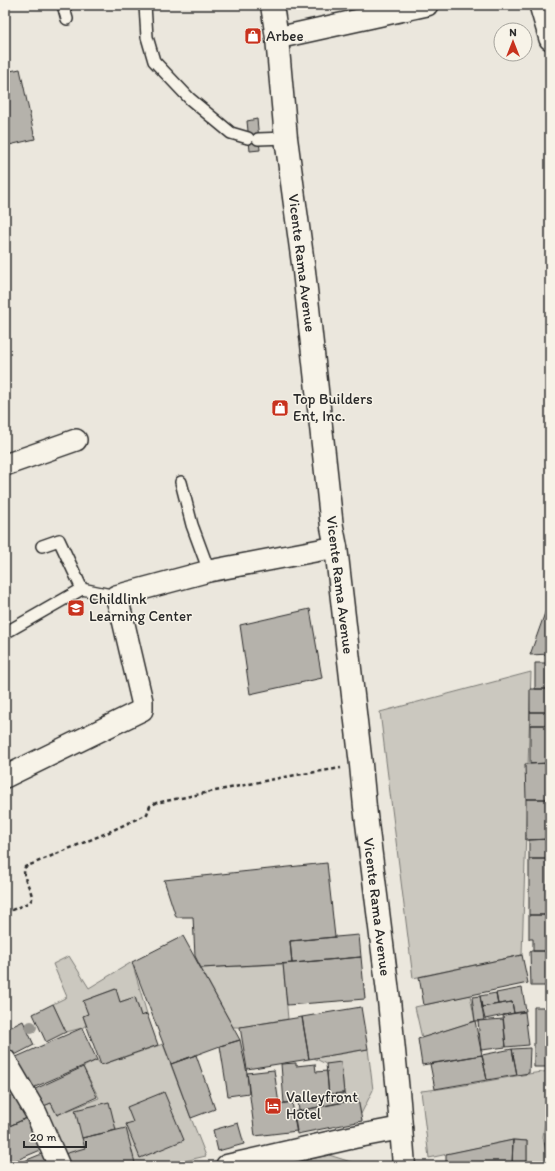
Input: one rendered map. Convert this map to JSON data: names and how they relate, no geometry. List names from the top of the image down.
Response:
{
  "streets": {
    "main road": ["Vicente Rama Avenue"]
  },
  "places": {
    "shop": ["Arbee", "Top Builders Ent, Inc."],
    "school or university": ["Childlink Learning Center"],
    "hotel": ["Valleyfront Hotel"]
  },
  "scale_bar": "20 m",
  "north": "top"
}
